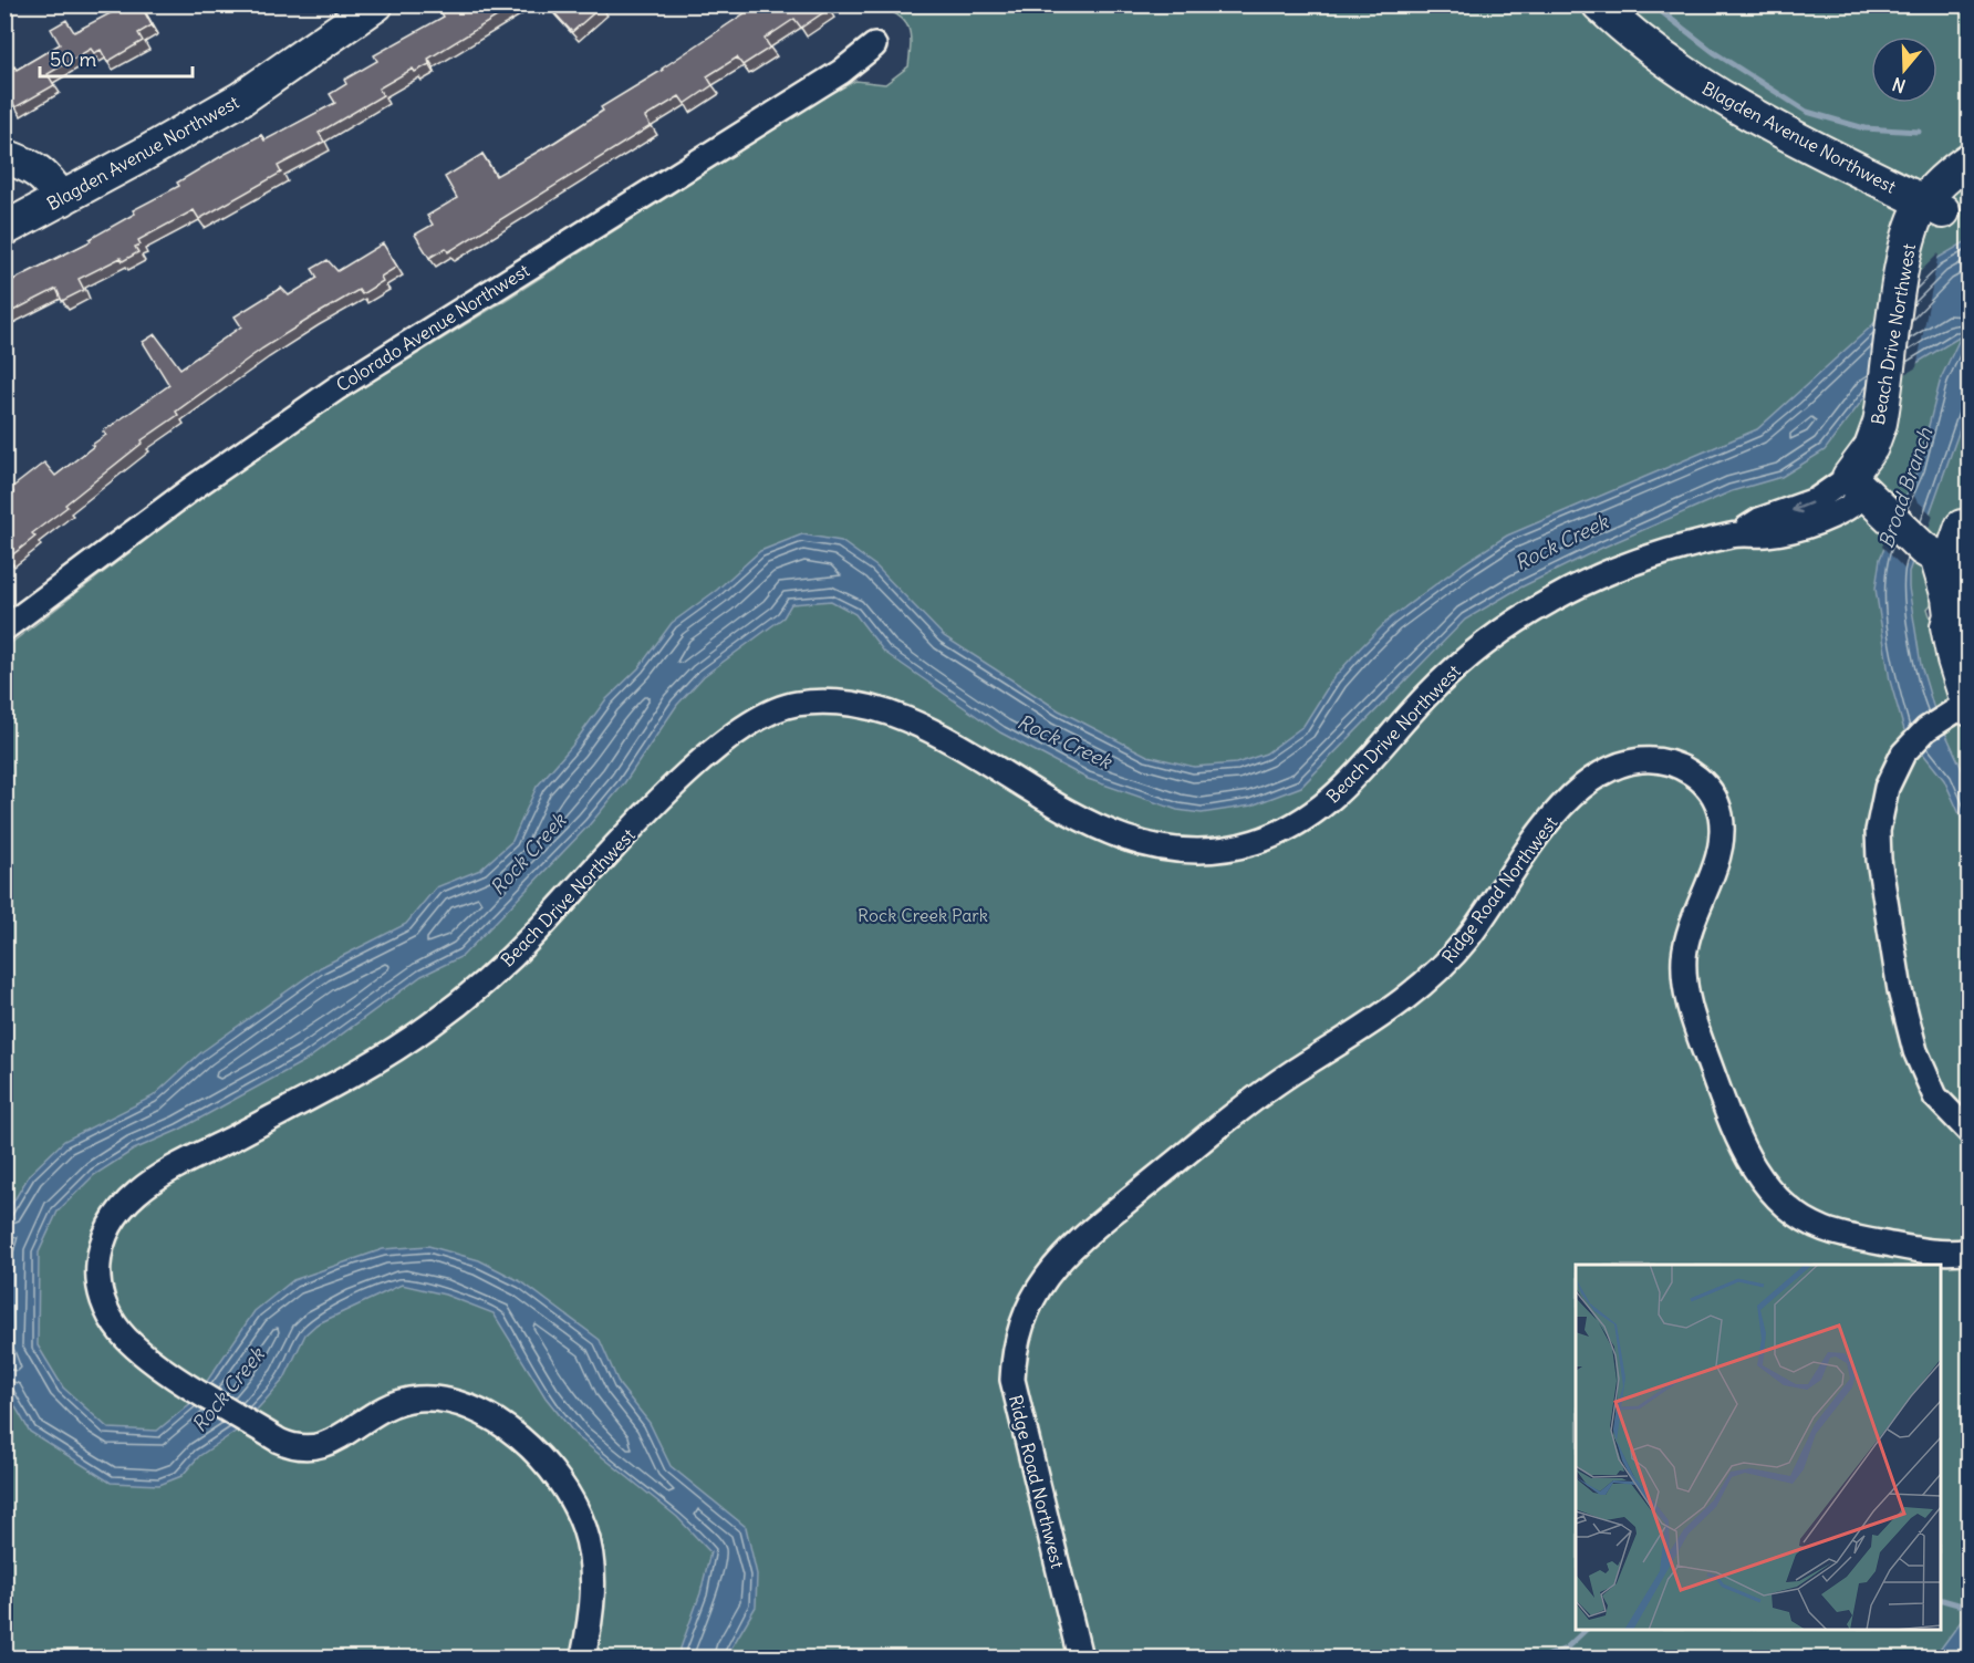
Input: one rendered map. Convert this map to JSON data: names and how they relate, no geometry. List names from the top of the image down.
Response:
{
  "streets": {
    "main road": ["Blagden Avenue Northwest", "Beach Drive Northwest"],
    "street": ["Colorado Avenue Northwest", "Ridge Road Northwest"]
  },
  "crossings": [
    ["Blagden Avenue Northwest", "Beach Drive Northwest"]
  ],
  "water": ["Broad Branch", "Rock Creek"],
  "parks": ["Rock Creek Park"],
  "scale_bar": "50 m",
  "north": "bottom"
}
